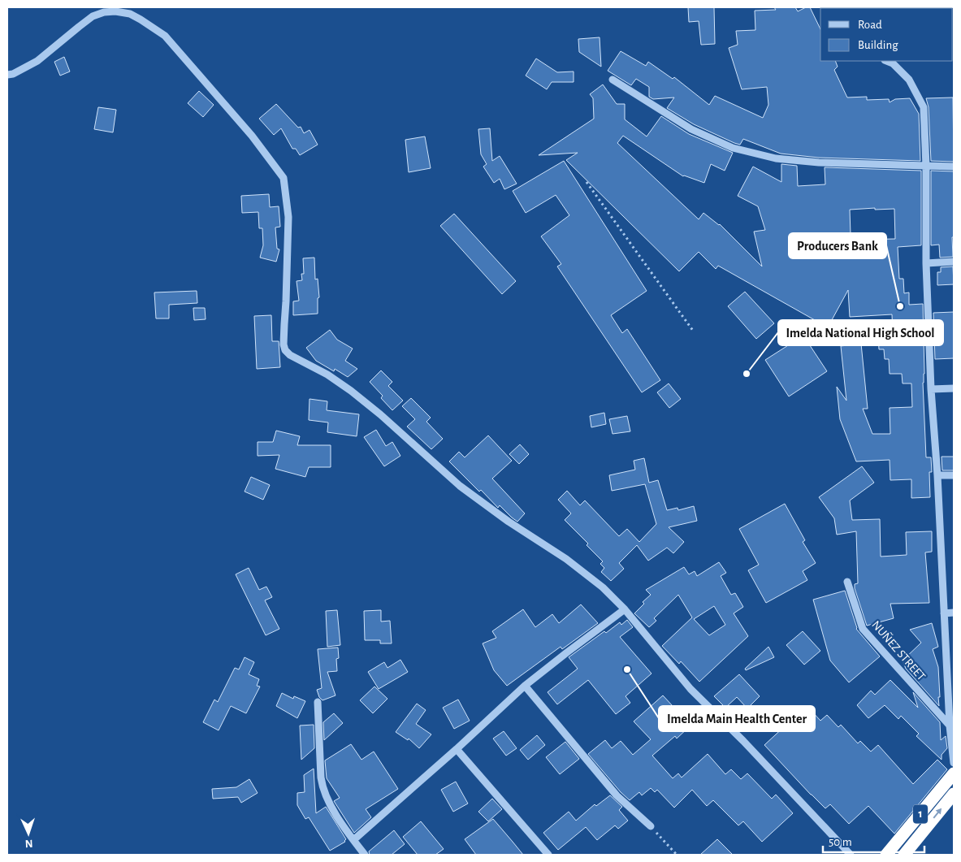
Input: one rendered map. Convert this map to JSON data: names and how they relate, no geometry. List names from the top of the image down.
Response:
{
  "streets": {
    "highway": ["1"],
    "street": ["NUÑEZ STREET"]
  },
  "places": ["Producers Bank", "Imelda National High School", "Imelda Main Health Center"],
  "legend": ["Road", "Building"],
  "scale_bar": "50 m",
  "north": "bottom"
}
